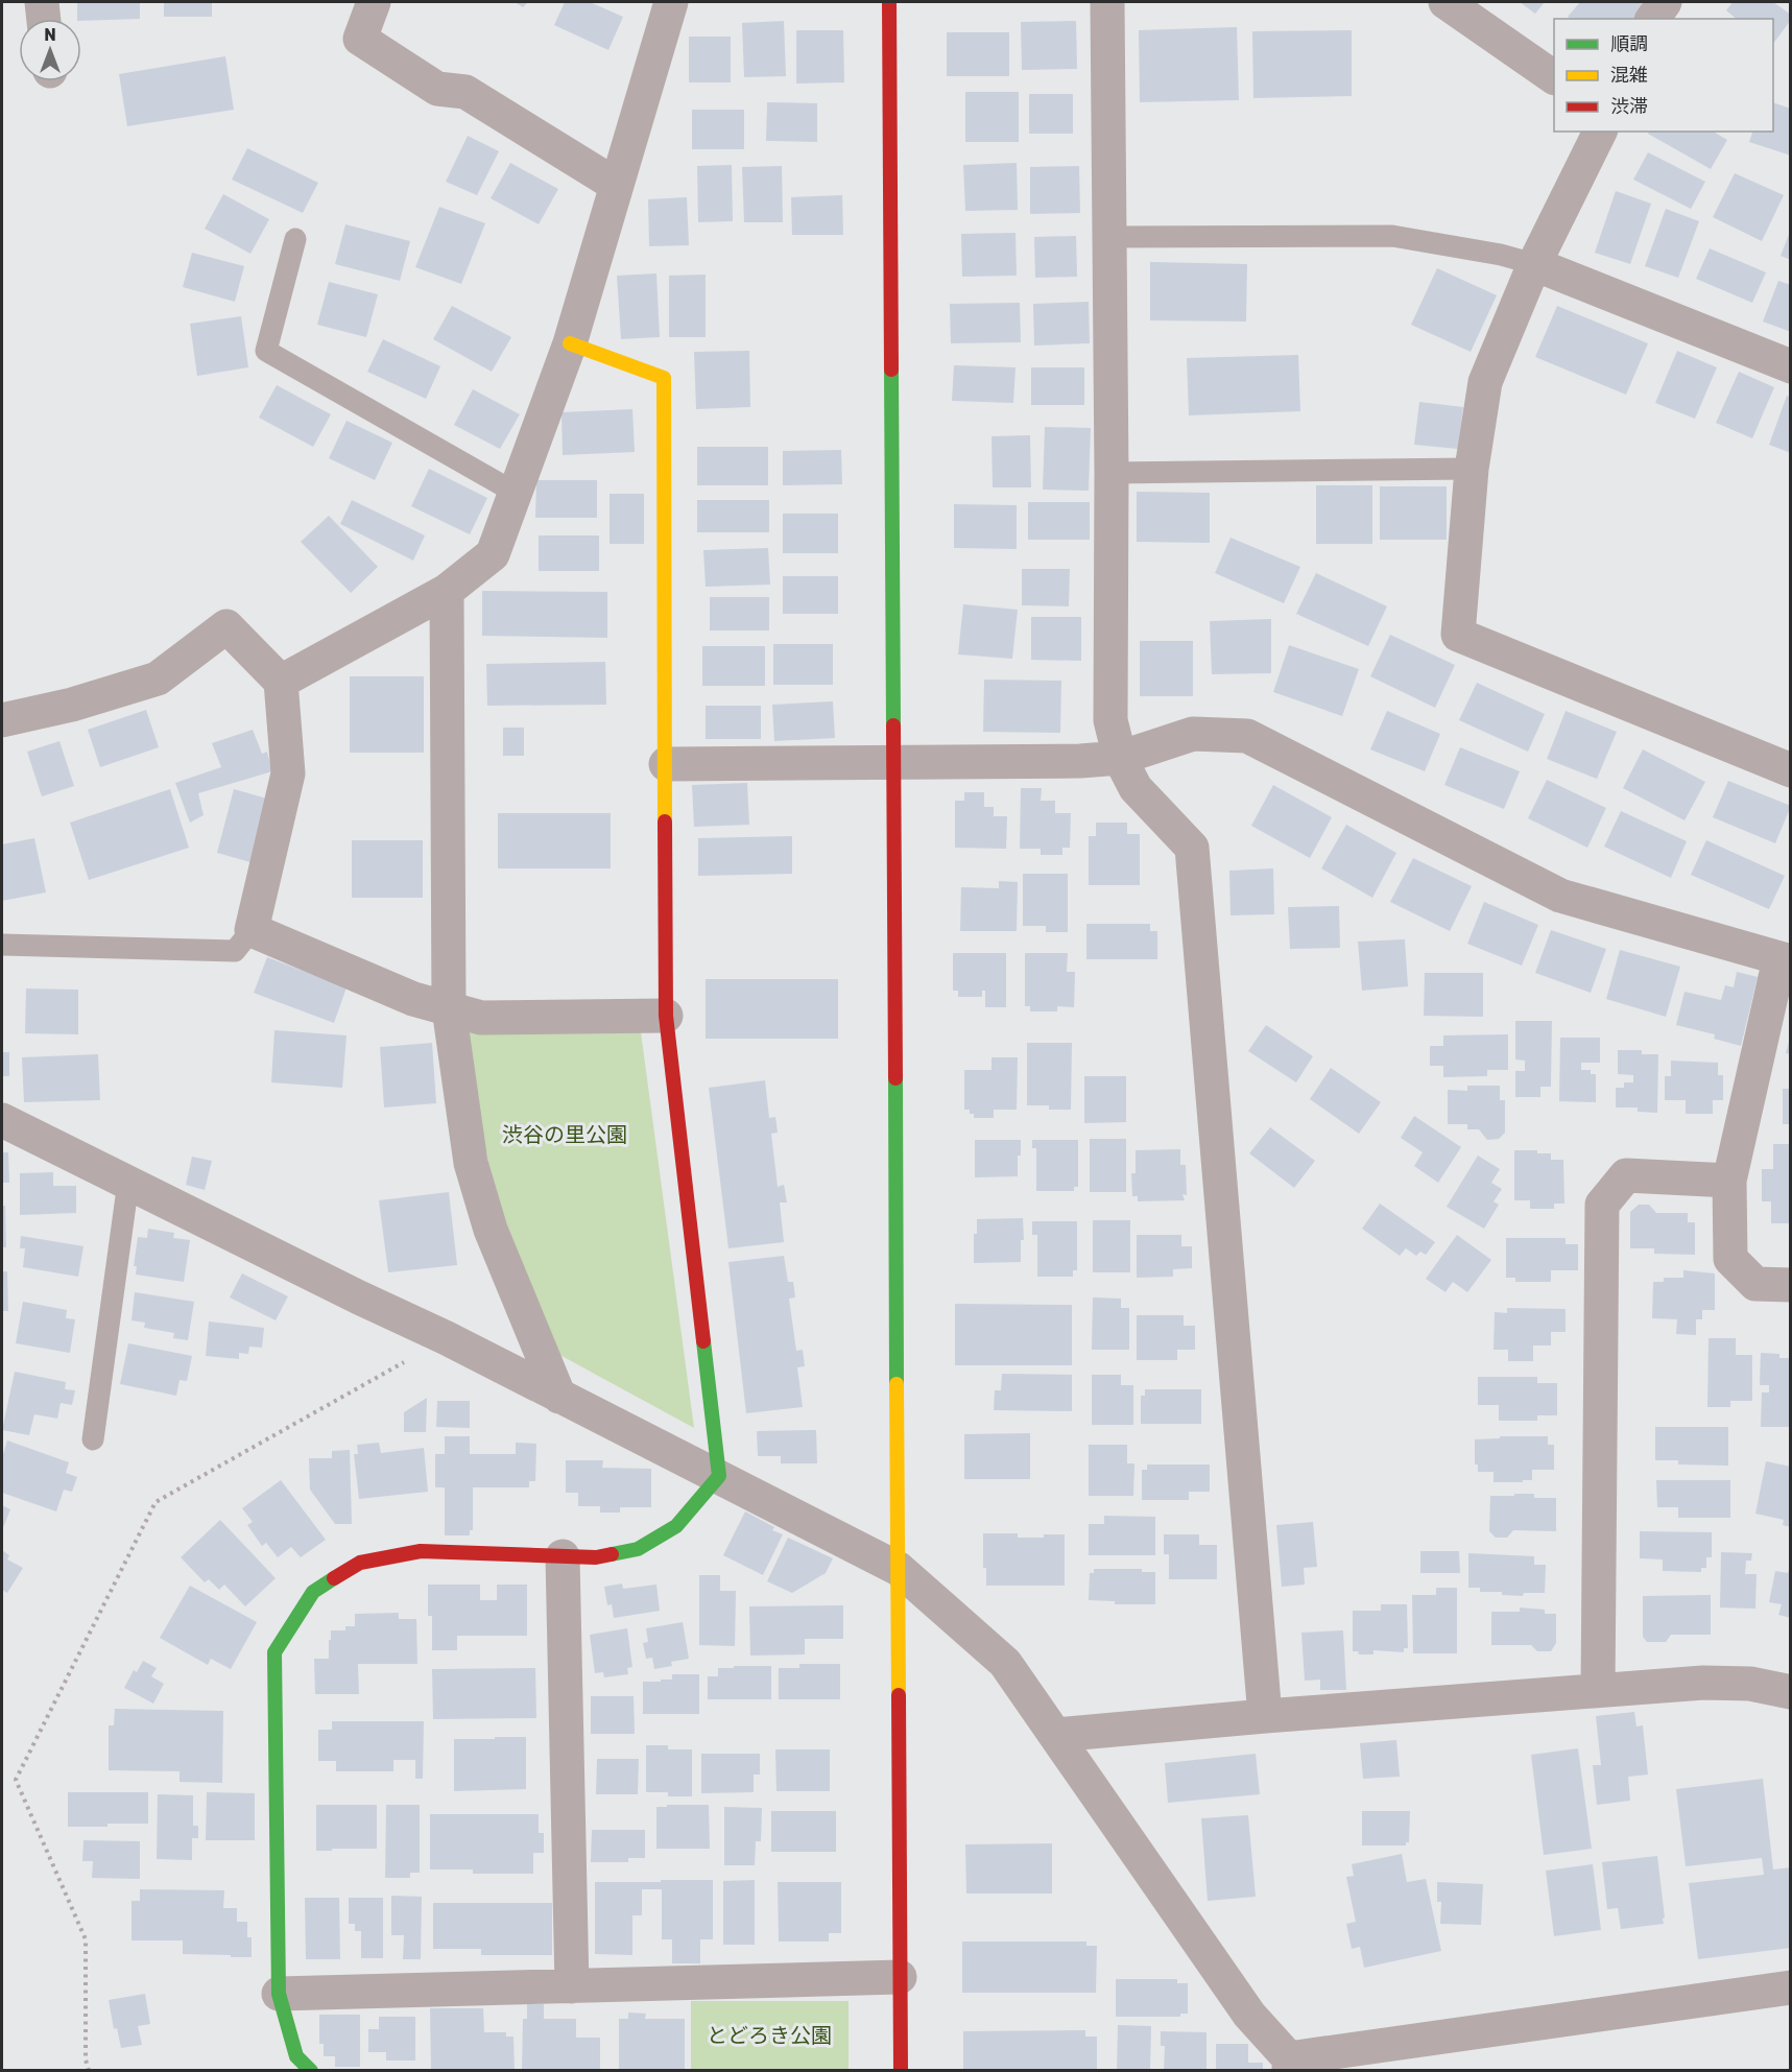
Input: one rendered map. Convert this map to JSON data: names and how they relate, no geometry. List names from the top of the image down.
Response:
{
  "parks": ["渋谷の里公園", "とどろき公園"],
  "legend": ["順調", "混雑", "渋滞"],
  "north": "top"
}
